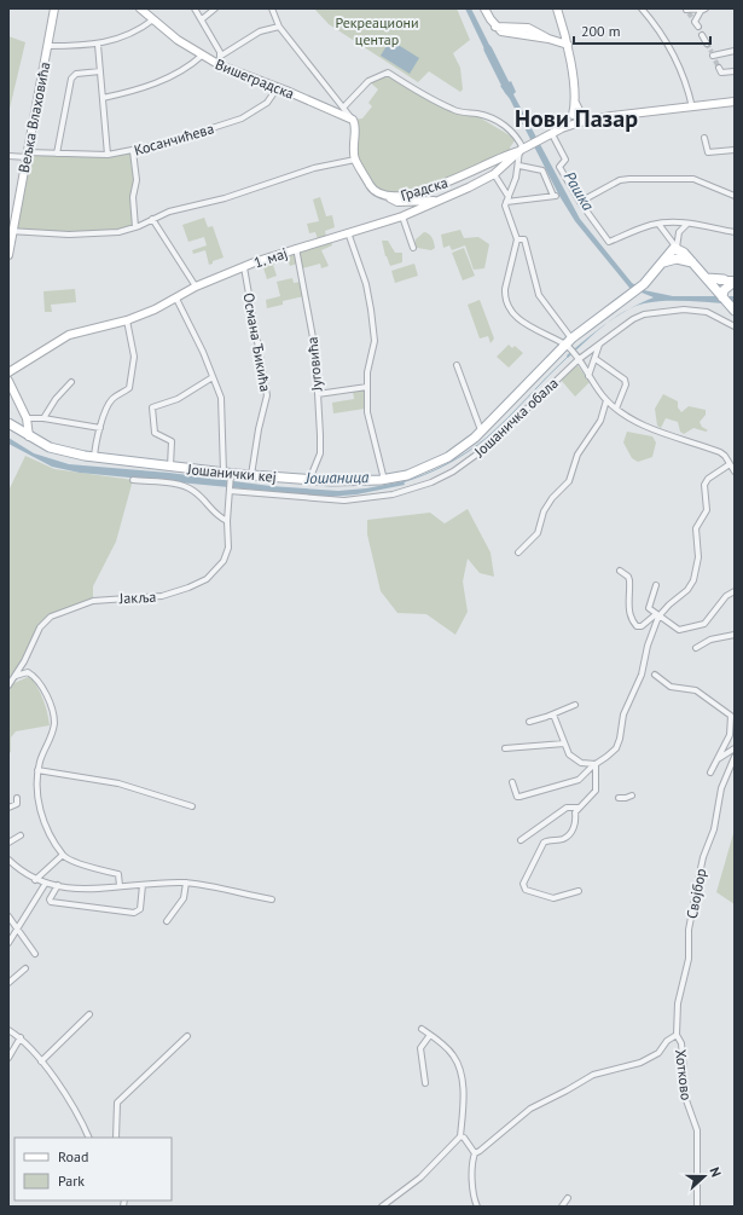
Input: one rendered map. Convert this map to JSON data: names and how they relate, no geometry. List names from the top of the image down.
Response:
{
  "streets": {
    "main road": ["Јошанички кеј"],
    "street": [
      "Вишеградска",
      "Вељка Влаховића",
      "Косанчићева",
      "Градска",
      "1. мај",
      "Османа Ђикића",
      "Југовића",
      "Јошаничка обала",
      "Јакља",
      "Својбор",
      "Хотково"
    ]
  },
  "crossings": [
    ["Вишеградска", "Косанчићева"],
    ["Вишеградска", "Градска"],
    ["Вељка Влаховића", "Косанчићева"],
    ["Градска", "1. мај"],
    ["1. мај", "Османа Ђикића"],
    ["1. мај", "Југовића"],
    ["1. мај", "Јакља"],
    ["Османа Ђикића", "Јошанички кеј"],
    ["Југовића", "Јошанички кеј"],
    ["Јошаничка обала", "Јакља"],
    ["Јошанички кеј", "Јакља"],
    ["Својбор", "Хотково"]
  ],
  "districts": ["Нови Пазар"],
  "water": ["Рашка", "Јошаница"],
  "parks": ["Рекреациони центар"],
  "legend": ["Road", "Park"],
  "scale_bar": "200 m",
  "north": "right"
}
